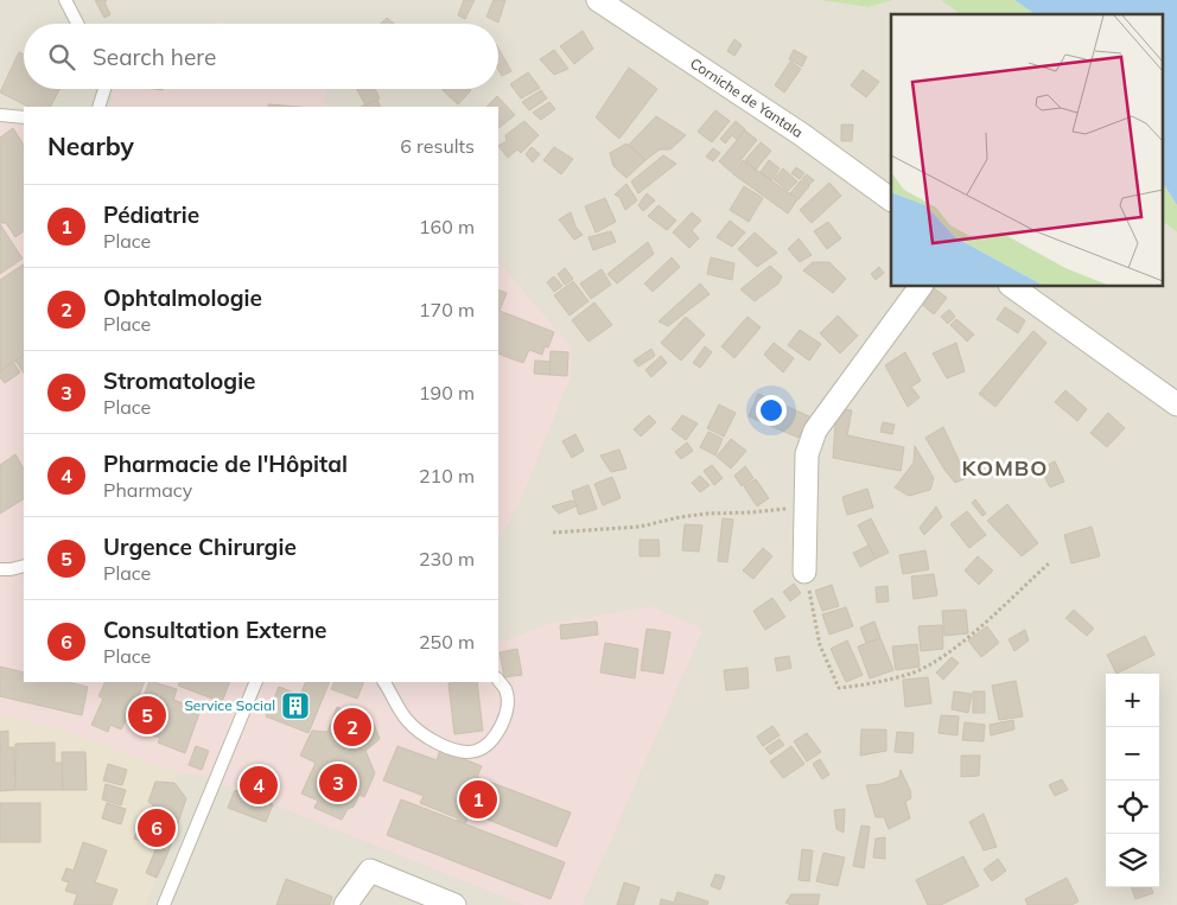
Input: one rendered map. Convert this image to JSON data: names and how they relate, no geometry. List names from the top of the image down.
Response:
{
  "streets": {
    "street": ["Corniche de Yantala"]
  },
  "districts": ["KOMBO"],
  "places": {
    "building": ["Service Social"]
  },
  "page": {
    "search": "Search here",
    "heading": ["Nearby", "6 results"],
    "list": [
      {
        "mark": "1",
        "name": "Pédiatrie",
        "note": "Place",
        "value": "160 m"
      },
      {
        "mark": "2",
        "name": "Ophtalmologie",
        "note": "Place",
        "value": "170 m"
      },
      {
        "mark": "3",
        "name": "Stromatologie",
        "note": "Place",
        "value": "190 m"
      },
      {
        "mark": "4",
        "name": "Pharmacie de l'Hôpital",
        "note": "Pharmacy",
        "value": "210 m"
      },
      {
        "mark": "5",
        "name": "Urgence Chirurgie",
        "note": "Place",
        "value": "230 m"
      },
      {
        "mark": "6",
        "name": "Consultation Externe",
        "note": "Place",
        "value": "250 m"
      }
    ],
    "map_buttons": ["+", "−"],
    "pins": [
      "5",
      "2",
      "3",
      "4",
      "1",
      "6"
    ]
  }
}
